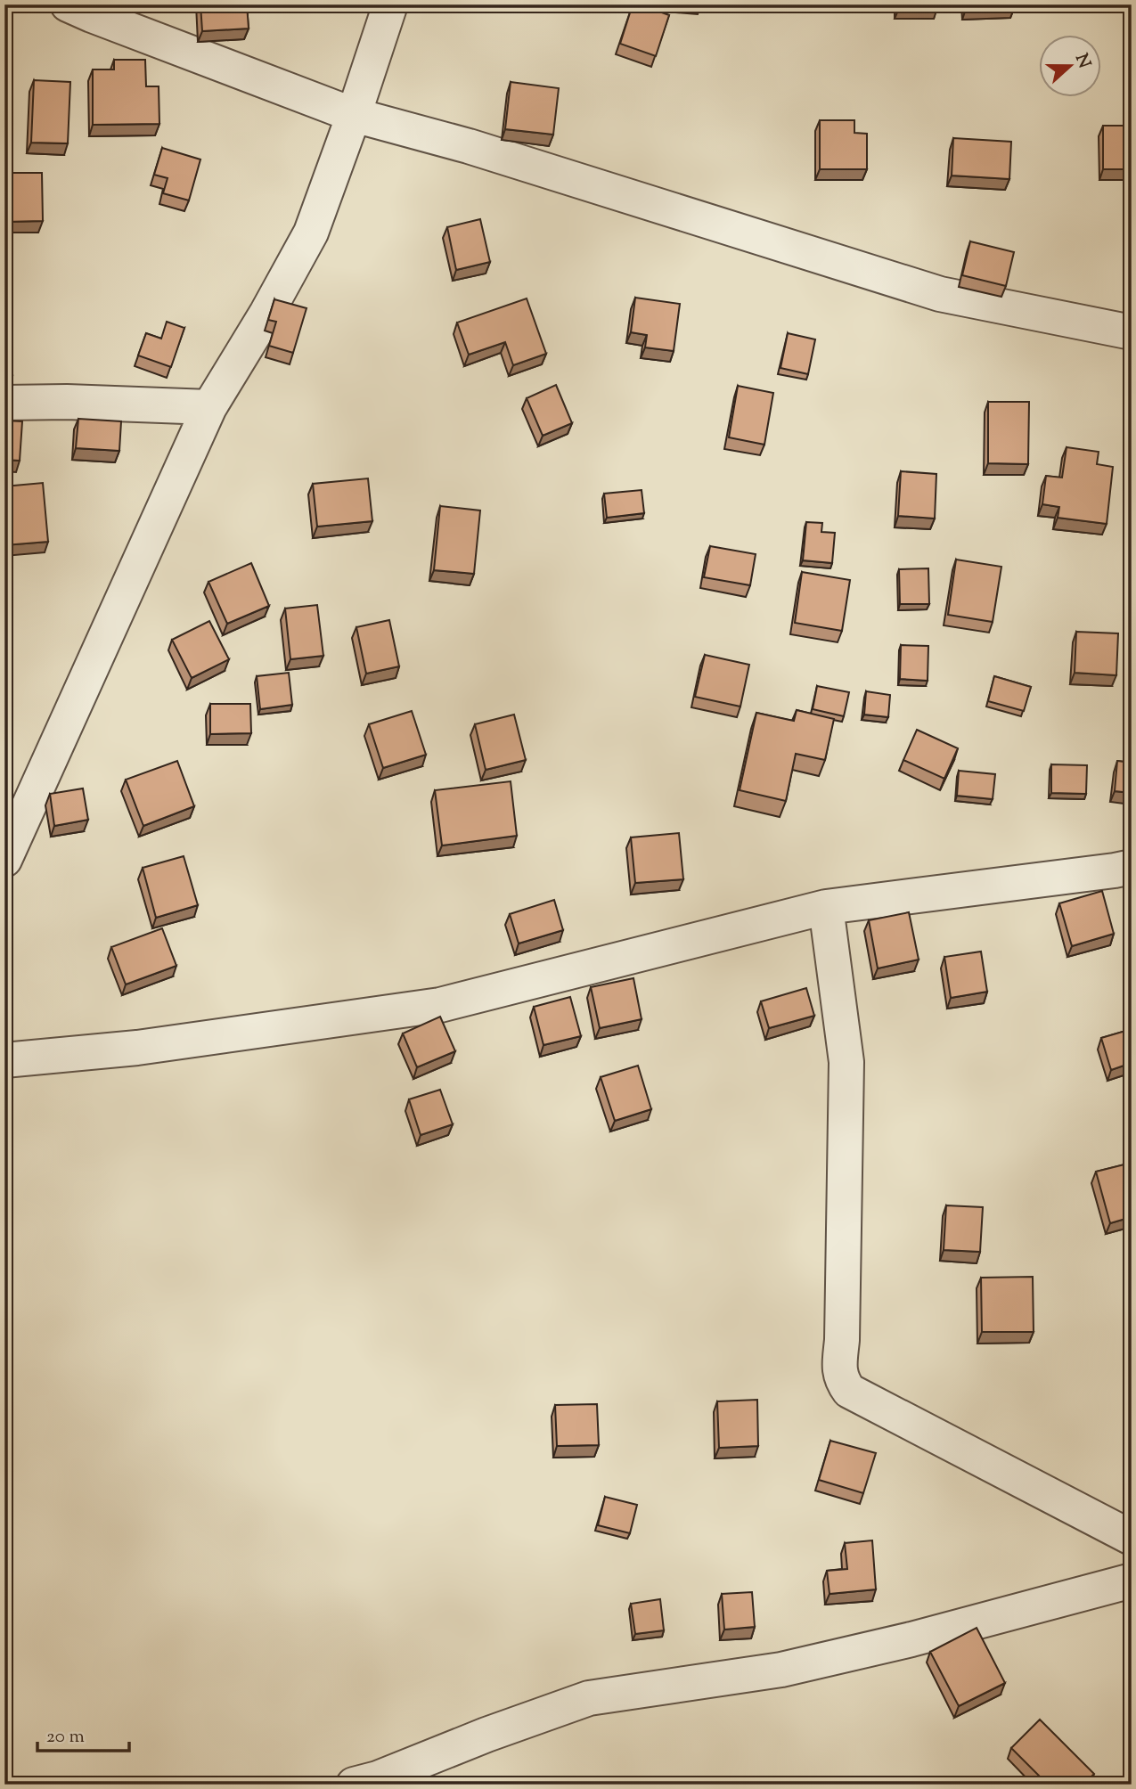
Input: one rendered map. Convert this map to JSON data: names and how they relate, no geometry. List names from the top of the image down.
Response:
{
  "scale_bar": "20 m",
  "north": "right"
}
